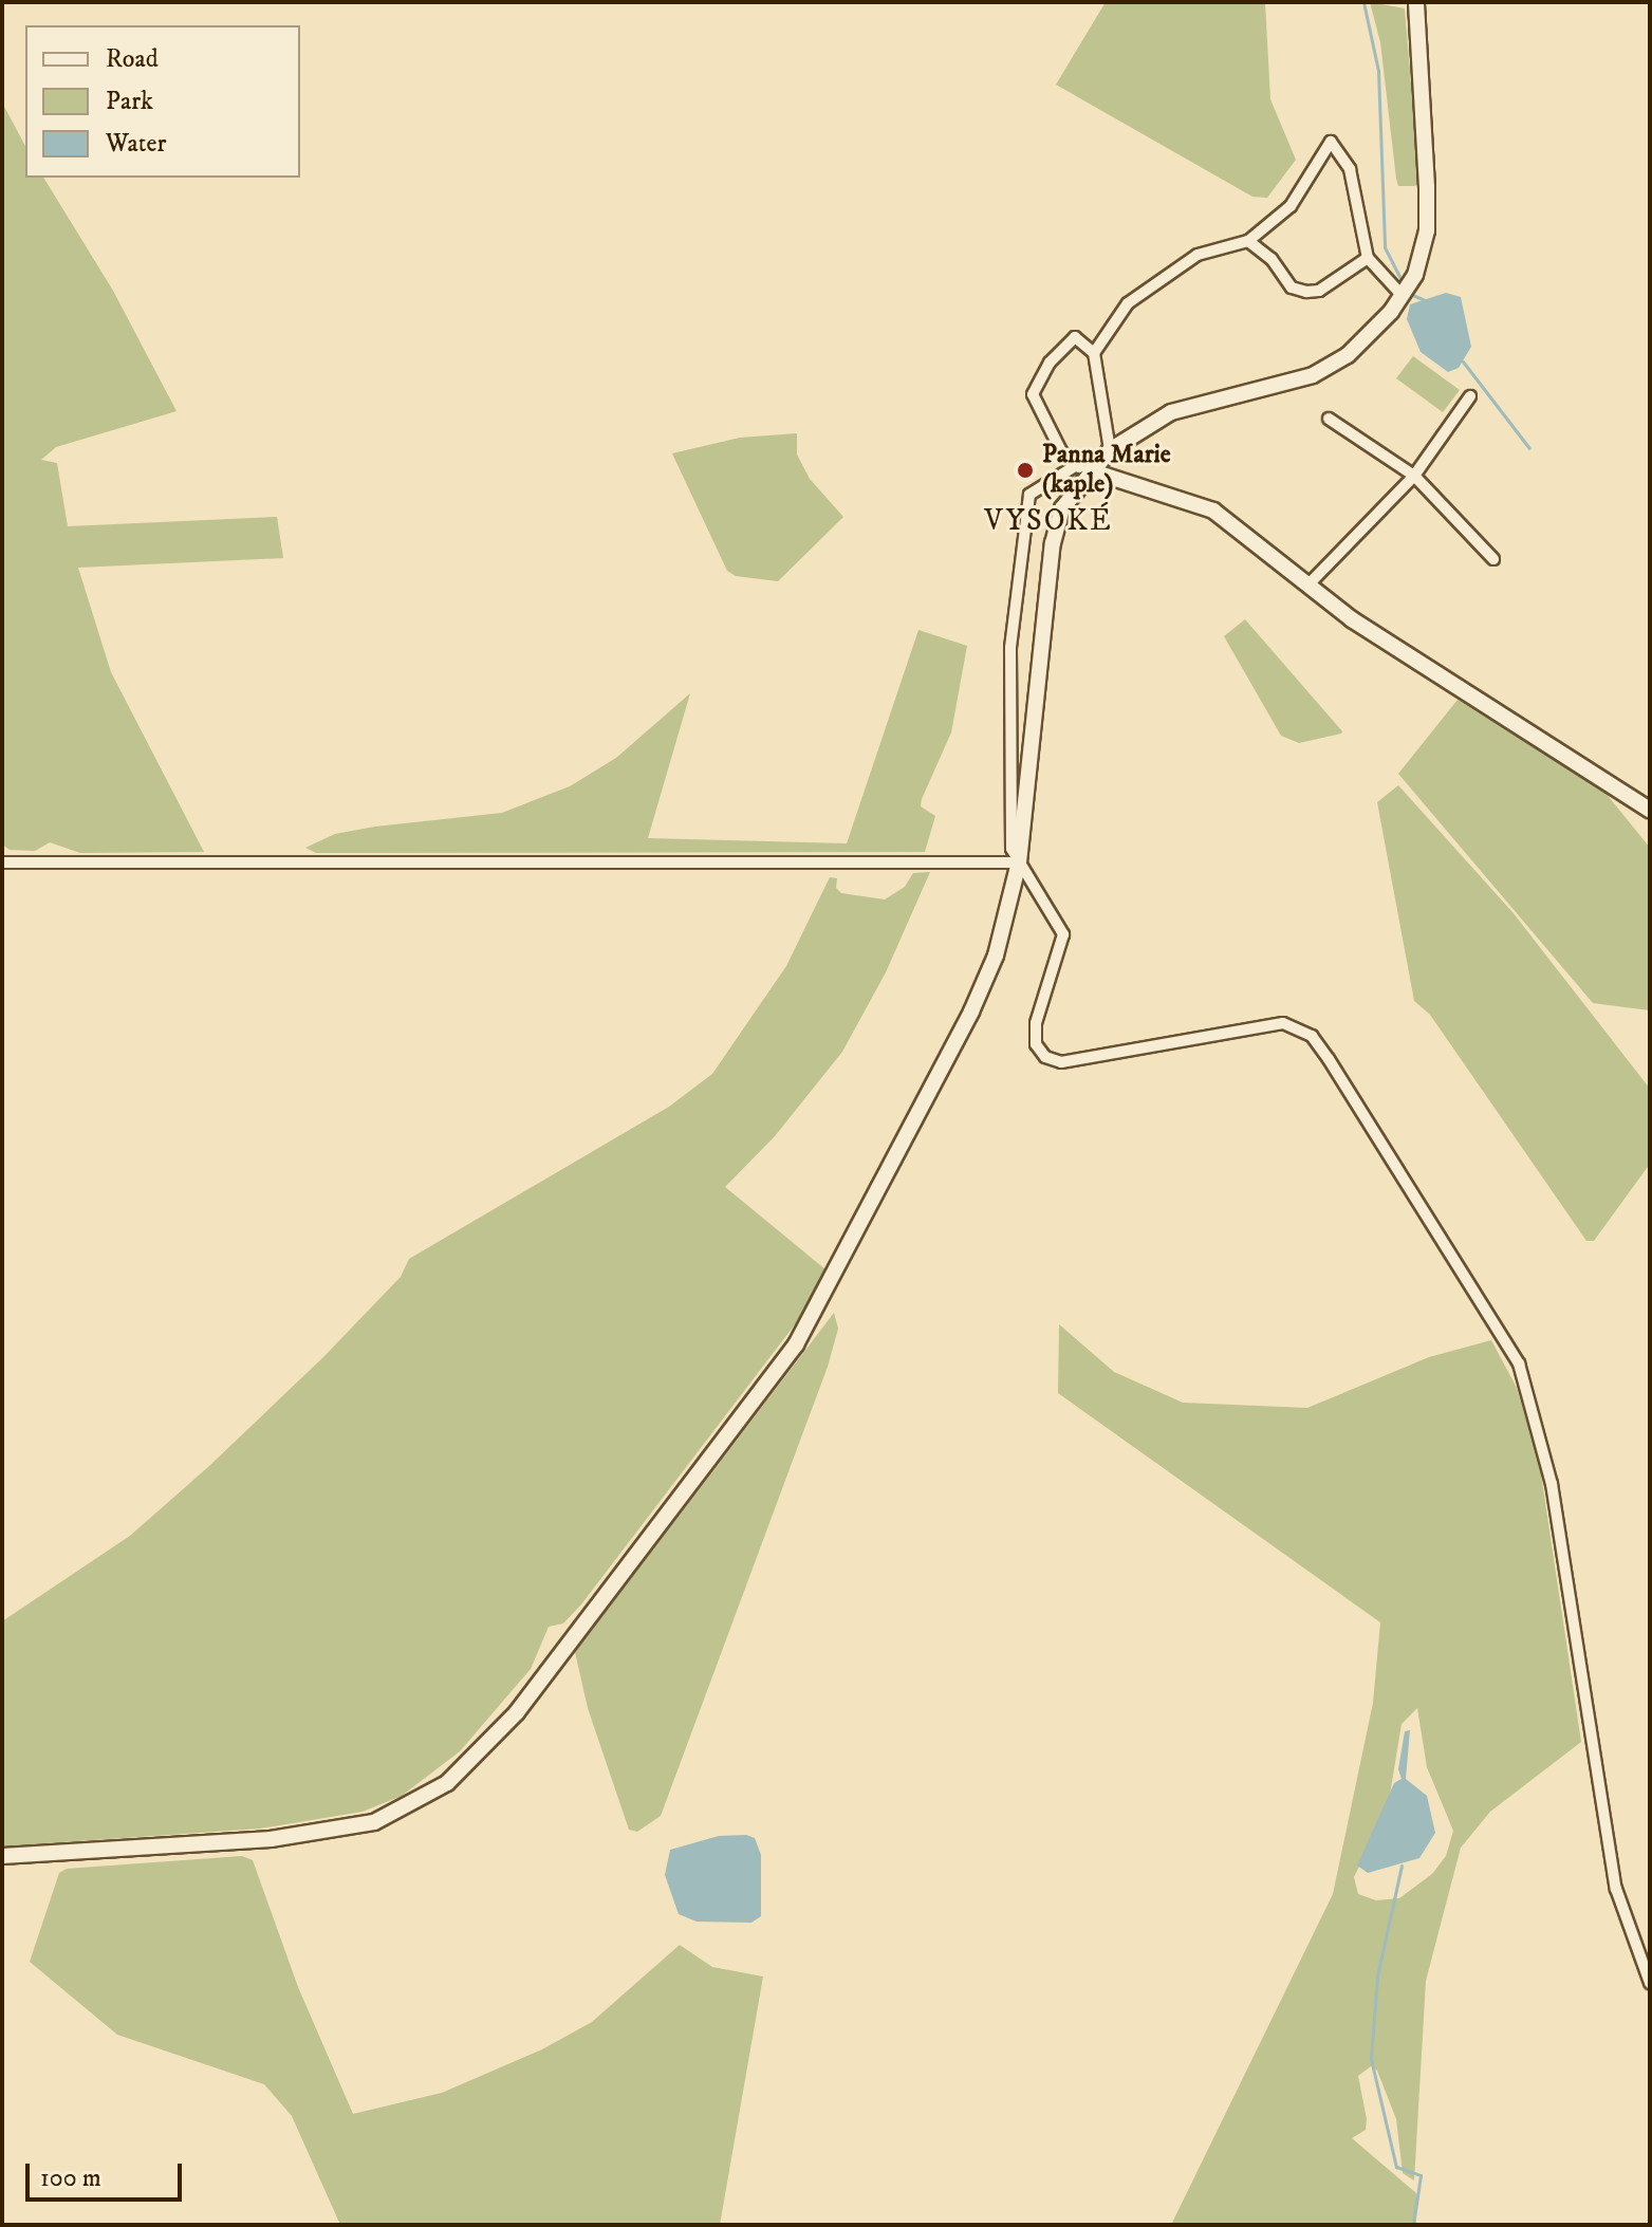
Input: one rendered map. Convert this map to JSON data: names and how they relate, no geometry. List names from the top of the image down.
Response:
{
  "districts": ["VYSOKÉ"],
  "places": ["Panna Marie (kaple)"],
  "legend": ["Road", "Park", "Water"],
  "scale_bar": "100 m"
}
